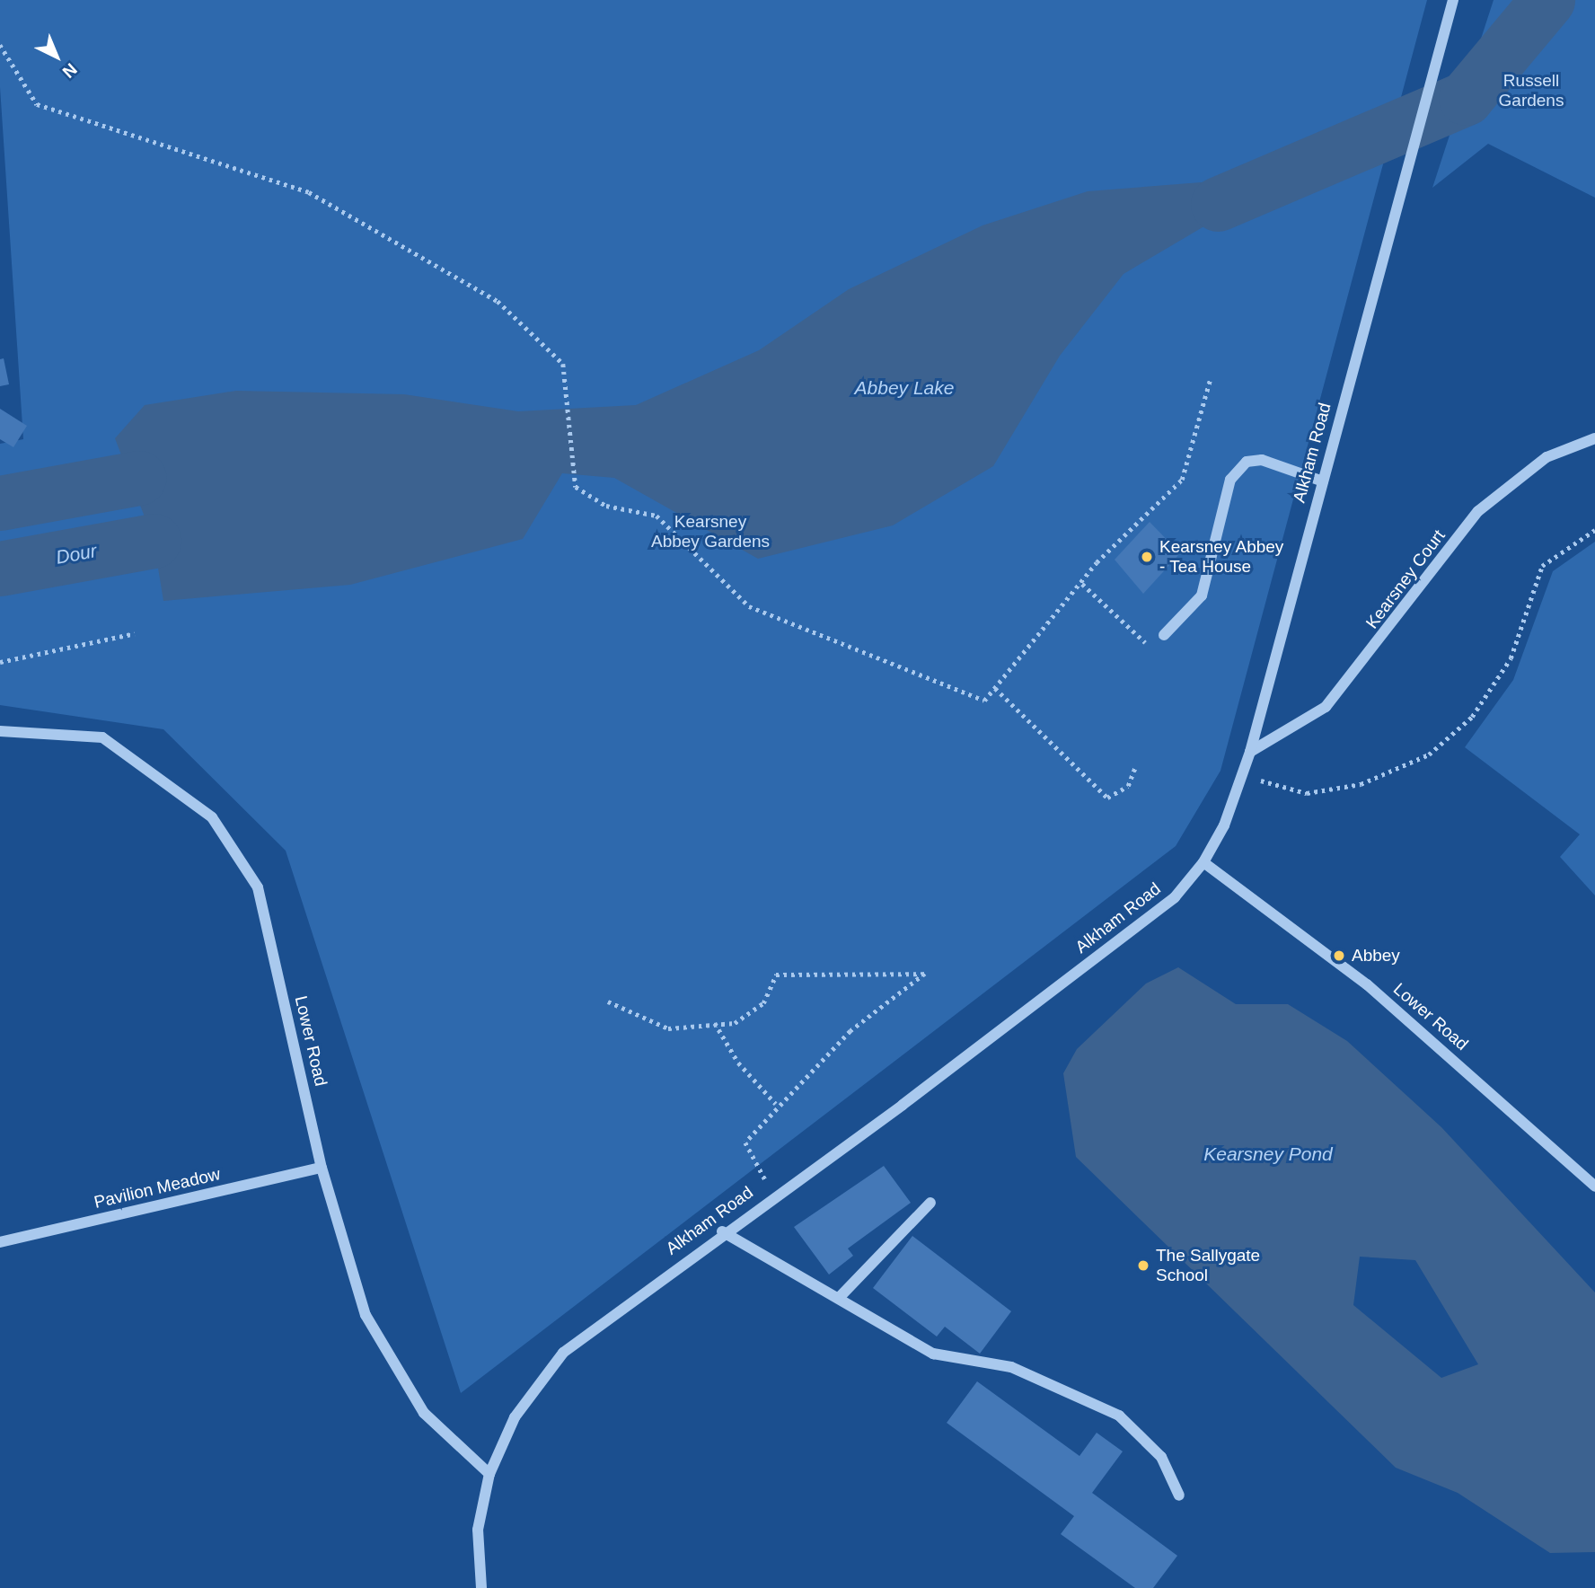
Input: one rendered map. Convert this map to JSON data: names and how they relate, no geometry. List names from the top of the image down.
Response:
{
  "streets": {
    "street": [
      "Alkham Road",
      "Kearsney Court",
      "Lower Road",
      "Pavilion Meadow"
    ]
  },
  "crossings": [
    ["Alkham Road", "Kearsney Court"],
    ["Alkham Road", "Lower Road"],
    ["Lower Road", "Pavilion Meadow"]
  ],
  "water": ["Abbey Lake", "Dour", "Kearsney Pond"],
  "parks": ["Russell Gardens", "Kearsney Abbey Gardens"],
  "places": ["Kearsney Abbey - Tea House", "Abbey", "The Sallygate School"],
  "north": "bottom right"
}
